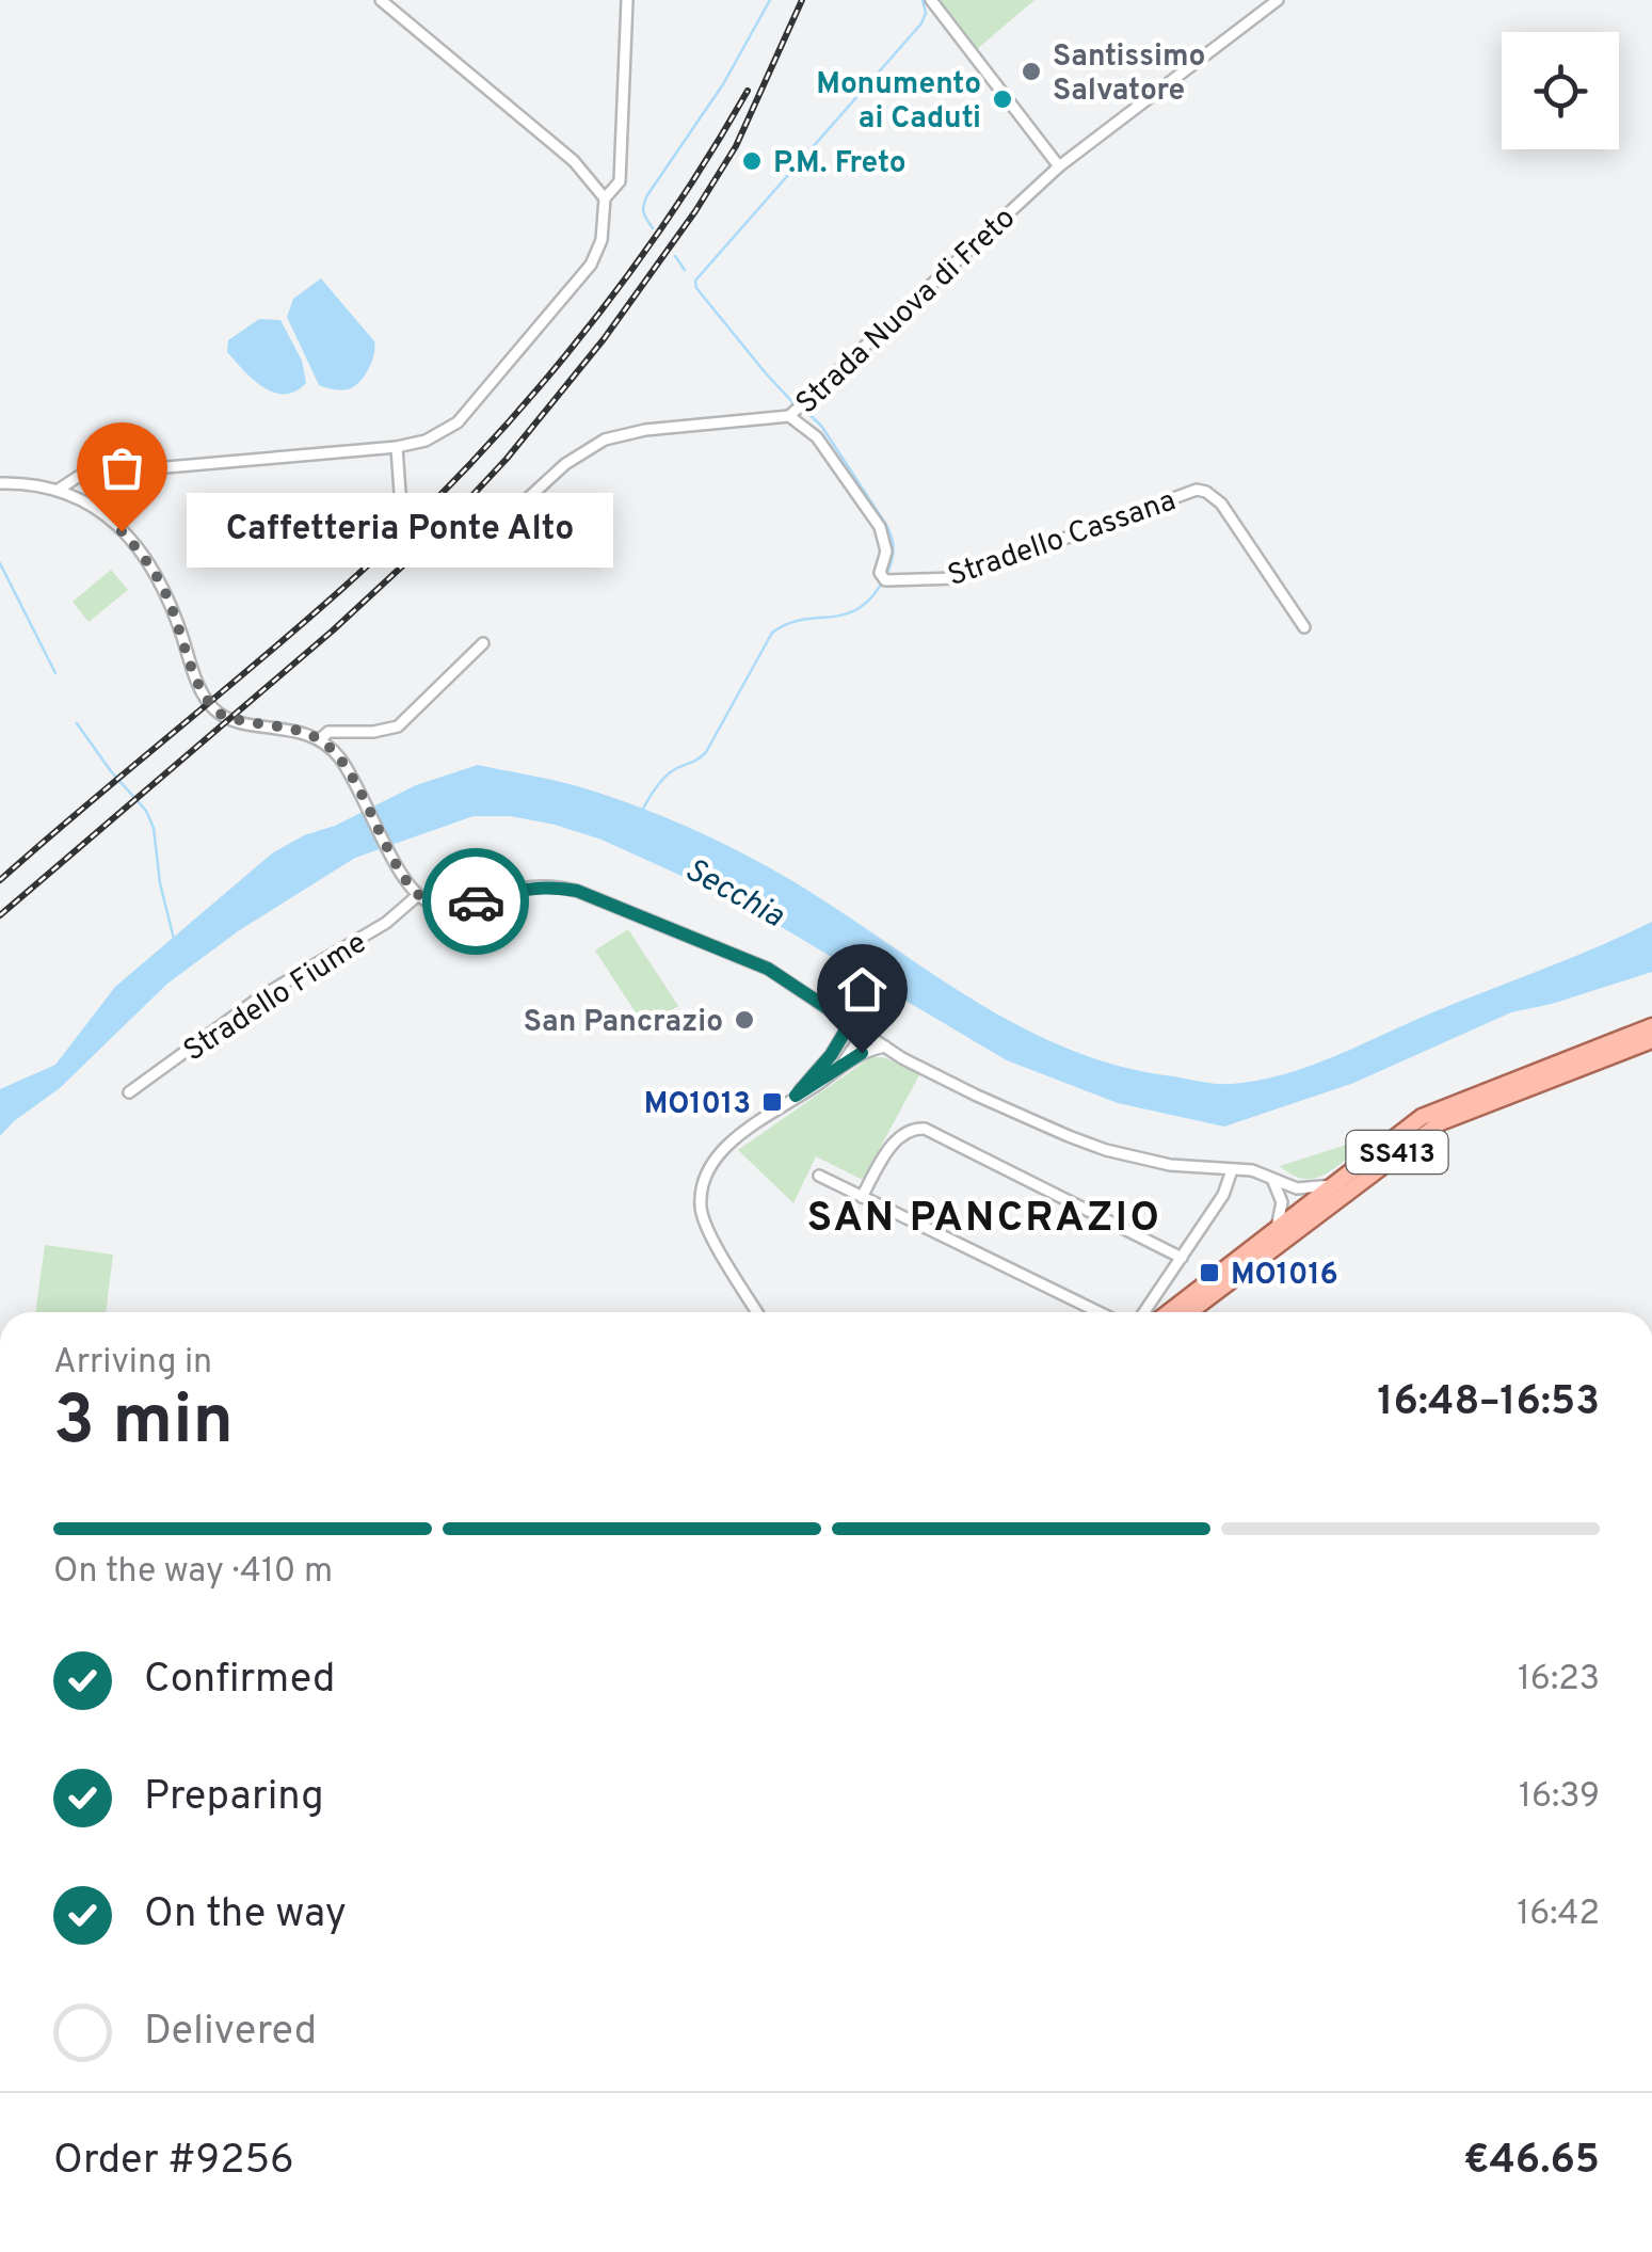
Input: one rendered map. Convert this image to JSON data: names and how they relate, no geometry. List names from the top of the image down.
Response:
{
  "streets": {
    "main road": ["SS413"],
    "street": ["Strada Nuova di Freto", "Stradello Cassana", "Stradello Fiume"]
  },
  "crossings": [
    ["Strada Nuova di Freto", "Stradello Cassana"]
  ],
  "districts": ["SAN PANCRAZIO"],
  "water": ["Secchia"],
  "places": {
    "other": [
      "Santissimo Salvatore",
      "Monumento ai Caduti",
      "P.M. Freto",
      "Caffetteria Ponte Alto",
      "San Pancrazio"
    ],
    "transit": ["MO1013", "MO1016"]
  },
  "page": {
    "bubble": "Caffetteria Ponte Alto",
    "heading": ["3 min", "Arriving in", "16:48–16:53"],
    "panel": ["Order #9256", "€46.65"],
    "bar": "On the way · 410 m",
    "list": [
      ["Confirmed", "16:23"],
      ["Preparing", "16:39"],
      ["On the way", "16:42"],
      "Delivered"
    ]
  }
}
